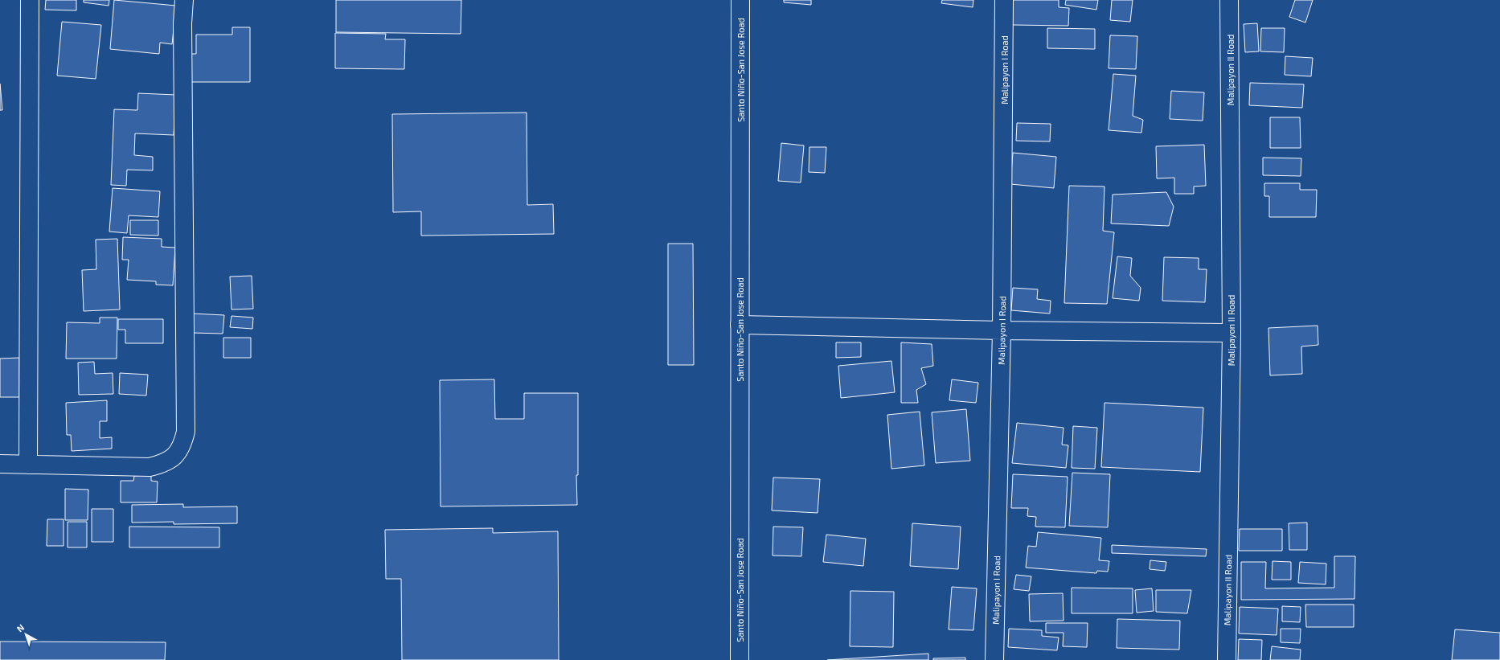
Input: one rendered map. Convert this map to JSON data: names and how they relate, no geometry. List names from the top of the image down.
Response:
{
  "streets": {
    "street": ["Santo Niño-San Jose Road", "Malipayon I Road", "Malipayon II Road"]
  },
  "north": "top left"
}
